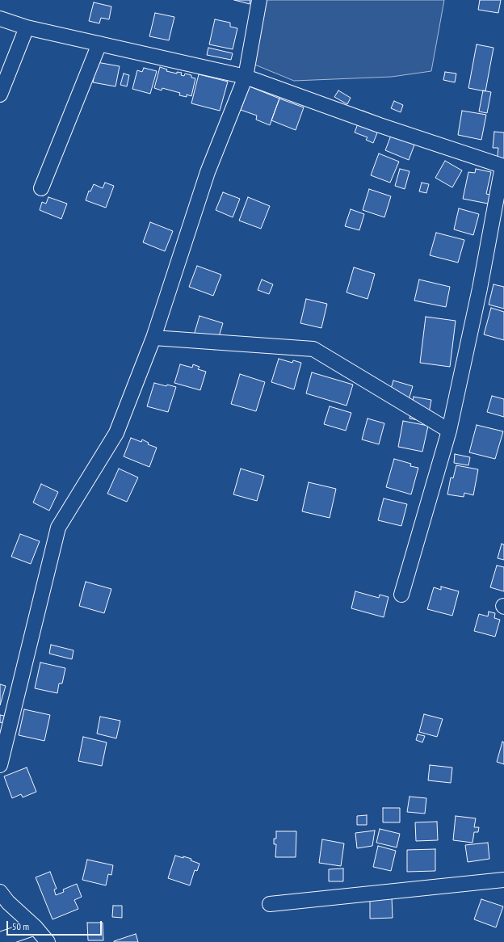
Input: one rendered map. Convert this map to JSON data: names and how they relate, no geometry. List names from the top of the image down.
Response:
{
  "scale_bar": "50 m"
}
